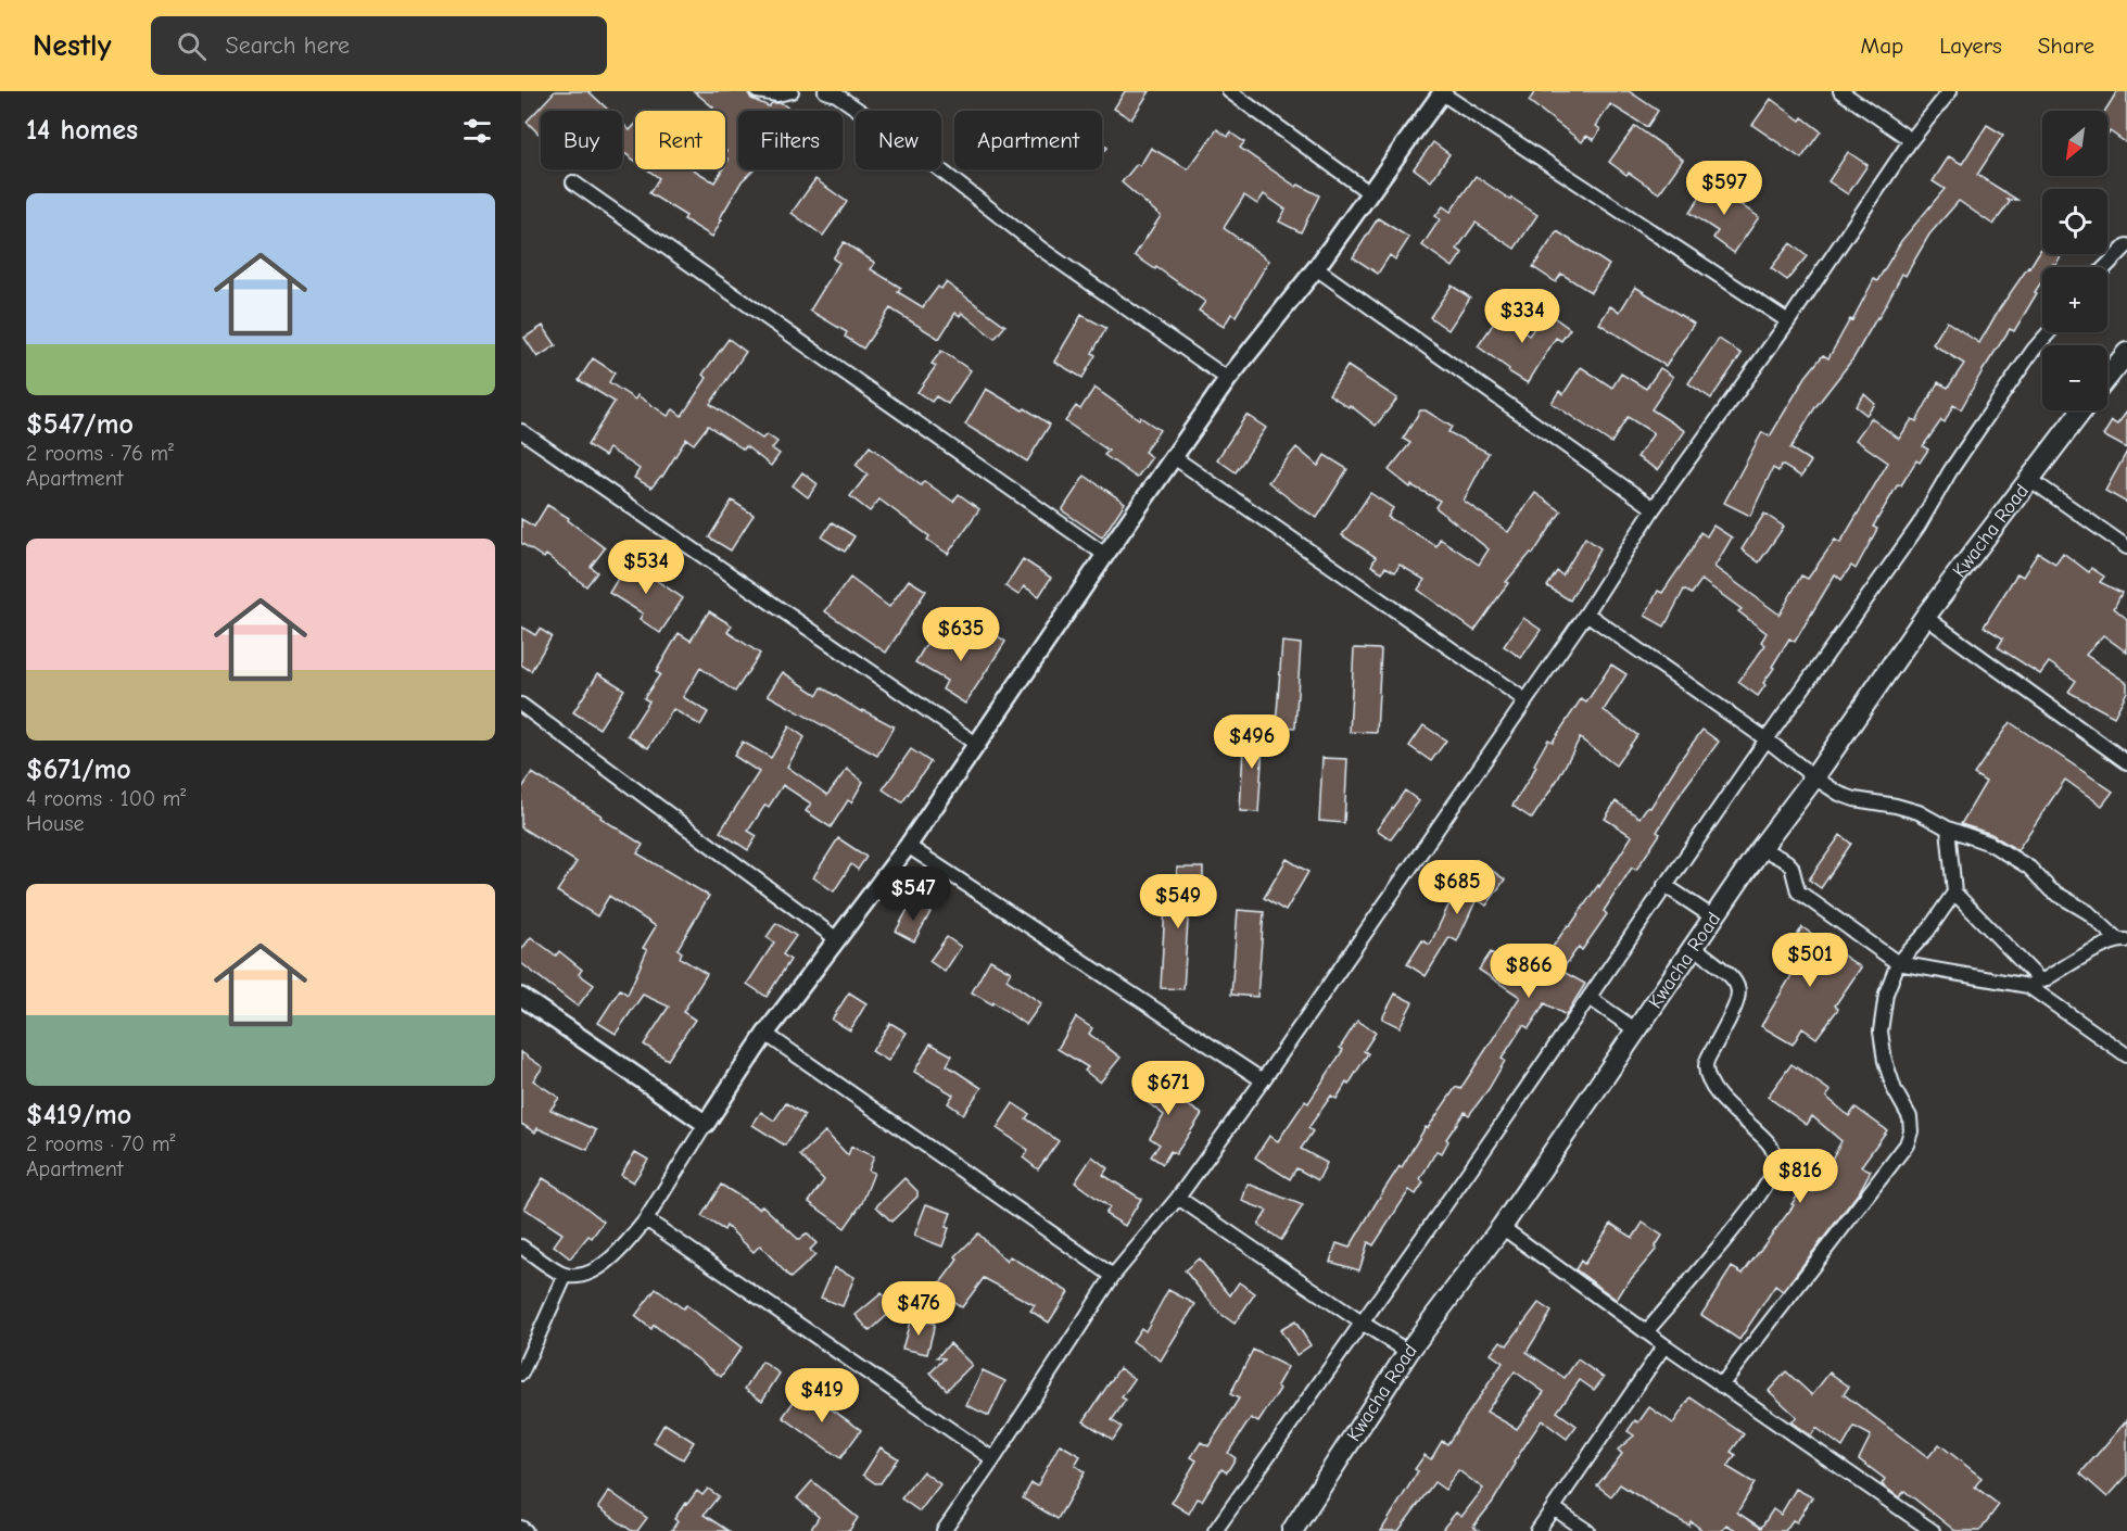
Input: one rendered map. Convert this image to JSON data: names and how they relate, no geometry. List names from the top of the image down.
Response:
{
  "streets": {
    "main road": ["Kwacha Road"]
  },
  "north": "bottom left",
  "page": {
    "header": "Nestly",
    "search": "Search here",
    "nav": ["Map", "Layers", "Share"],
    "heading": "14 homes",
    "map_buttons": ["+", "−"],
    "chip": [
      "Buy",
      "Rent",
      "Filters",
      "New",
      "Apartment"
    ],
    "price": [
      "$597",
      "$334",
      "$534",
      "$635",
      "$496",
      "$685",
      "$547",
      "$549",
      "$501",
      "$866",
      "$671",
      "$816",
      "$476",
      "$419"
    ],
    "list": [
      {
        "name": "$547/mo",
        "note": "2 rooms · 76 m² · Apartment"
      },
      {
        "name": "$671/mo",
        "note": "4 rooms · 100 m² · House"
      },
      {
        "name": "$419/mo",
        "note": "2 rooms · 70 m² · Apartment"
      }
    ]
  }
}
